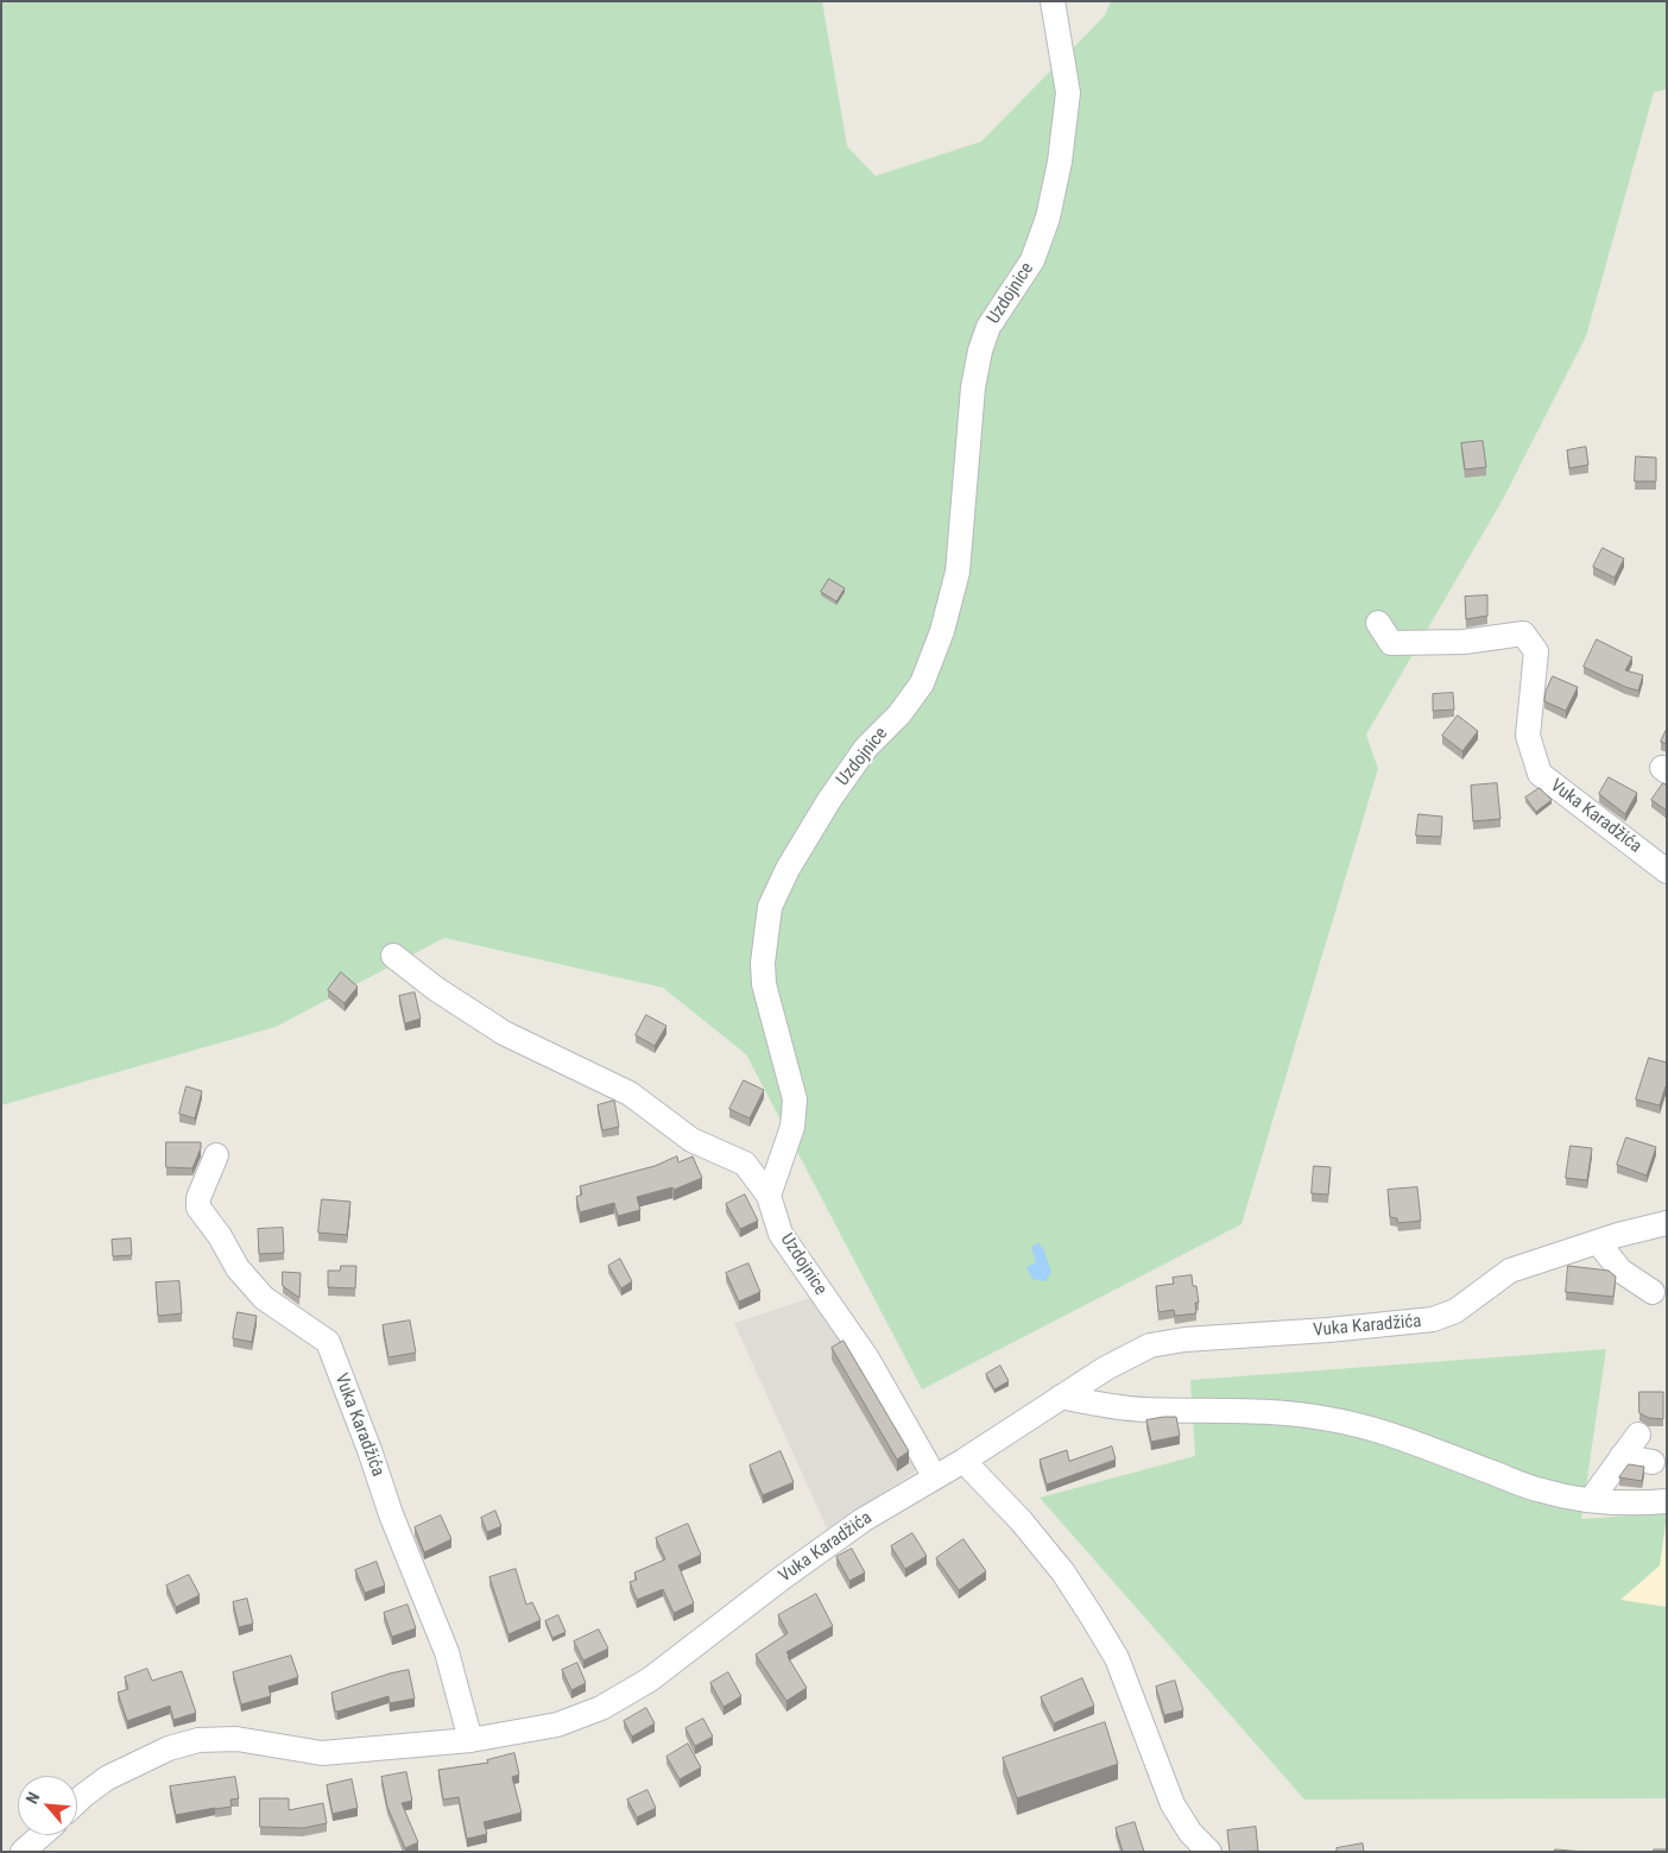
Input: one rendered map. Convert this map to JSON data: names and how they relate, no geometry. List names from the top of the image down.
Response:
{
  "streets": {
    "street": ["Uzdojnice", "Vuka Karadžića"]
  },
  "crossings": [
    ["Uzdojnice", "Vuka Karadžića"]
  ],
  "north": "top left"
}
